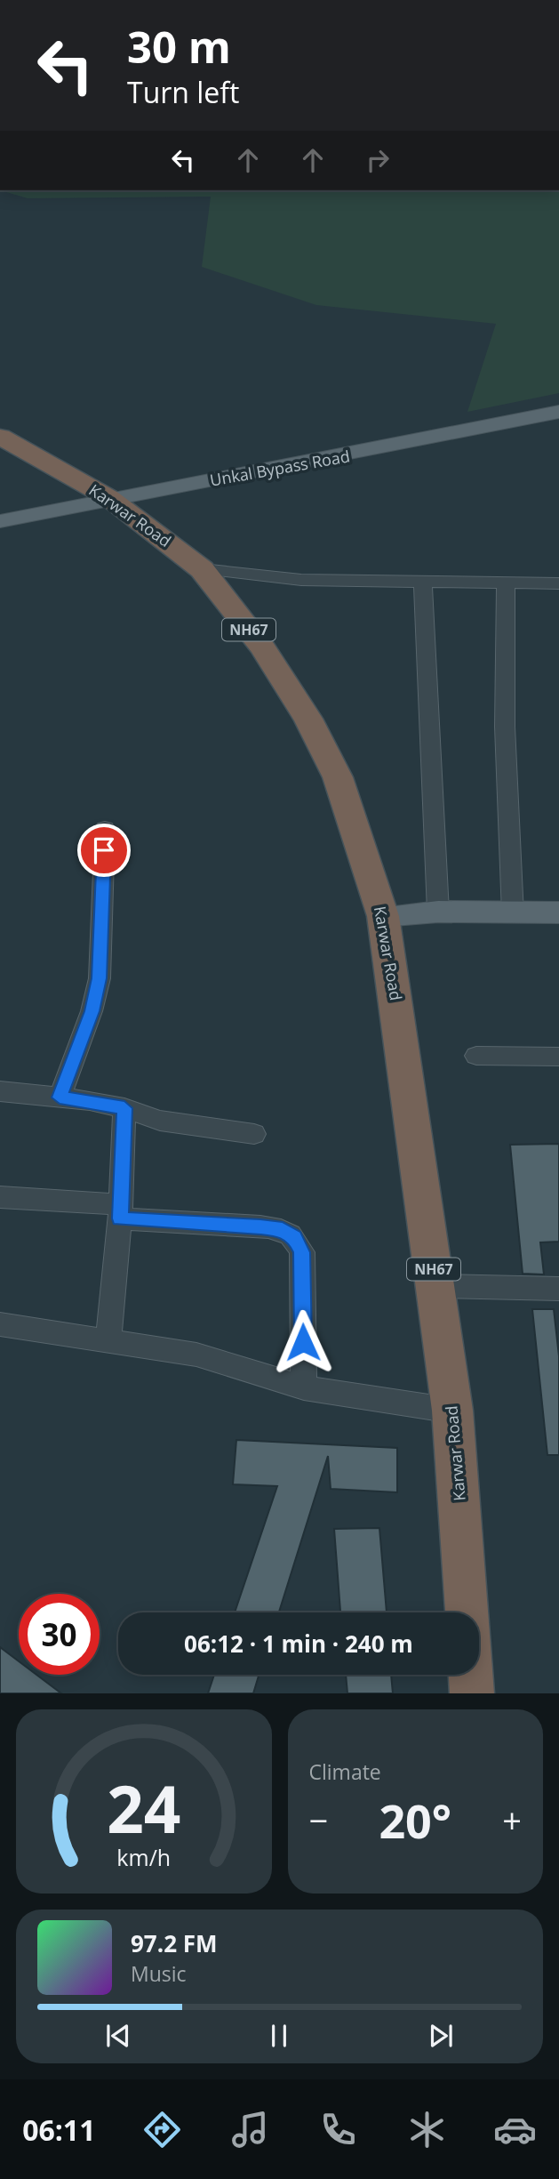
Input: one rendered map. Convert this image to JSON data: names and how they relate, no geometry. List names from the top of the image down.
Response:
{
  "streets": {
    "highway": ["Karwar Road", "NH67"],
    "main road": ["Unkal Bypass Road"]
  },
  "crossings": [
    ["Unkal Bypass Road", "Karwar Road"]
  ],
  "page": {
    "turn": ["30 m", "Turn left"],
    "limit": "30",
    "trip": "06:12 · 1 min · 240 m",
    "tile": "Climate",
    "heat": ["−", "20°", "+"],
    "song": ["97.2 FM", "Music"],
    "tabs": "06:11",
    "gauge": ["24", "km/h"]
  }
}
